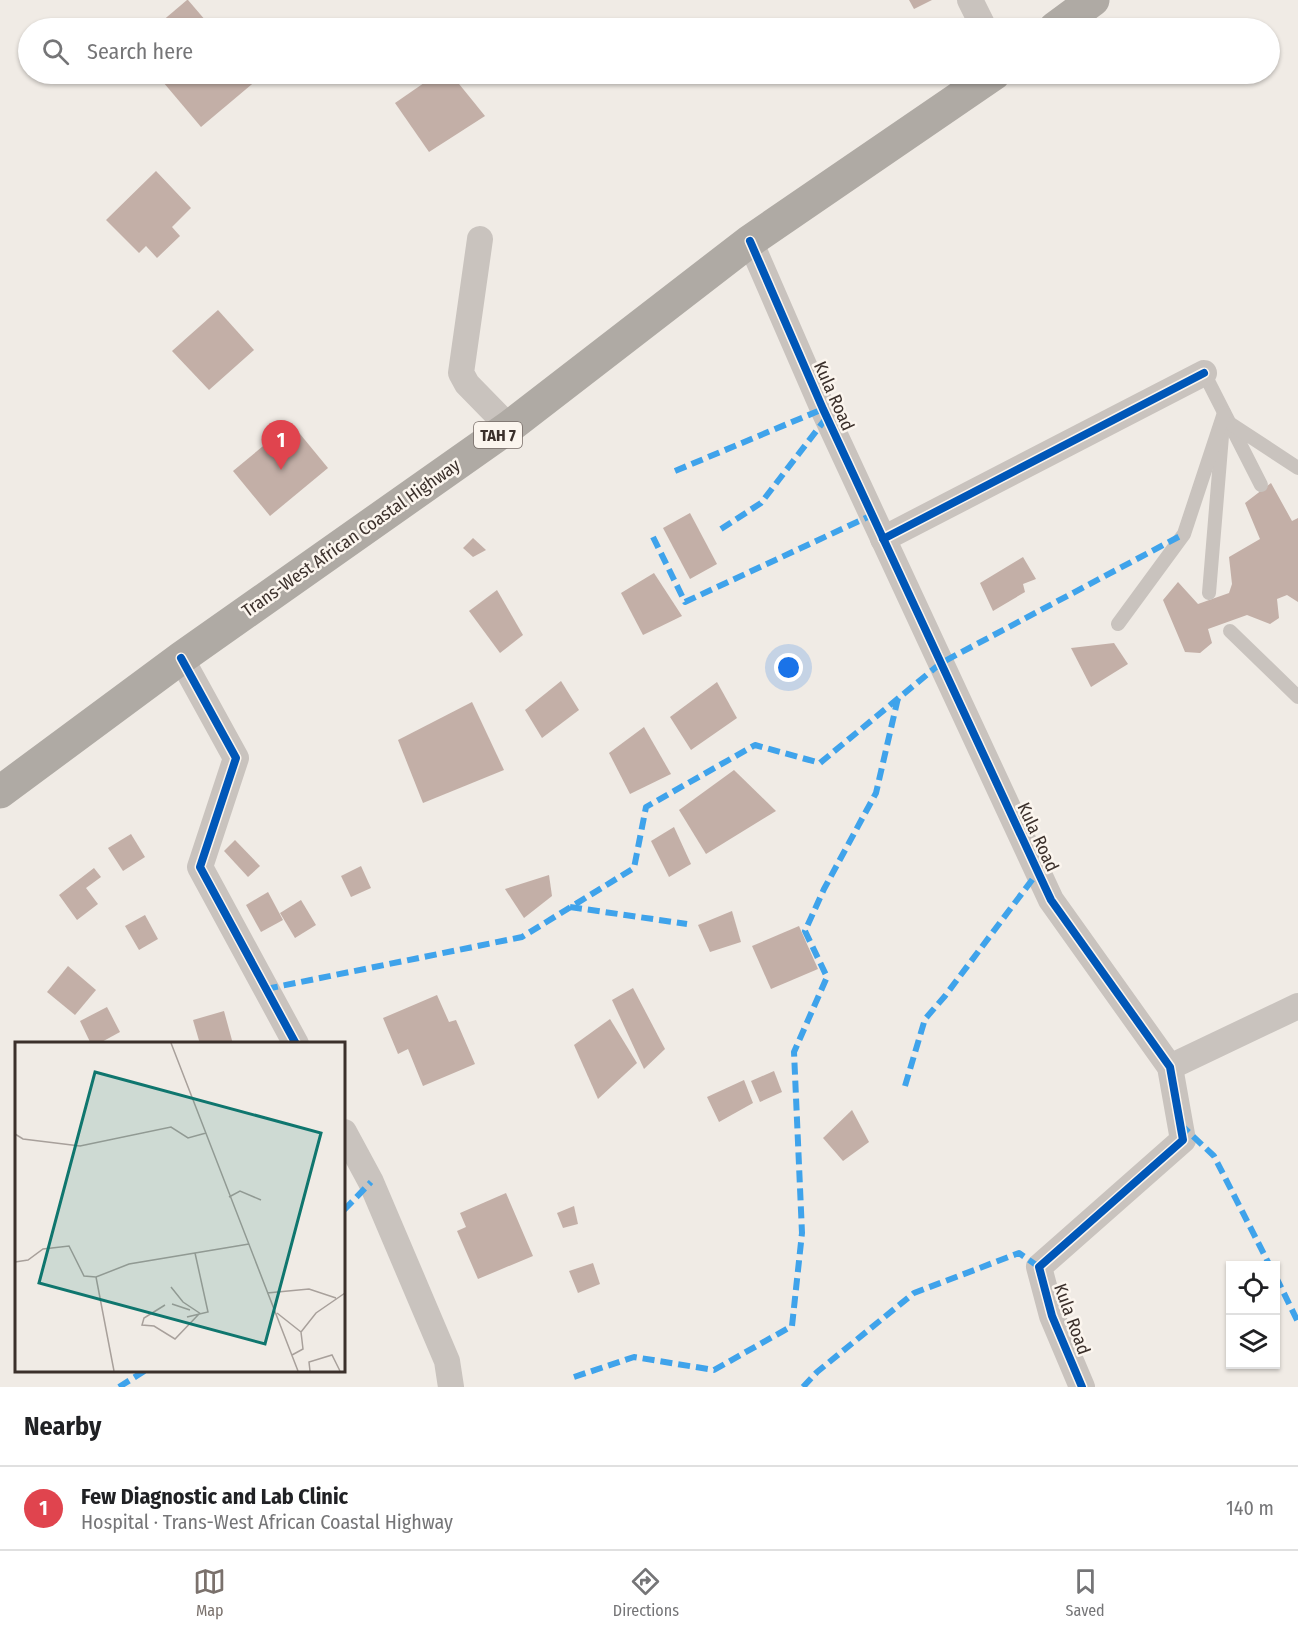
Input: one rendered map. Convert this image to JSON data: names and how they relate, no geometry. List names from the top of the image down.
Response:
{
  "streets": {
    "highway": ["TAH 7", "Trans-West African Coastal Highway"],
    "street": ["Kula Road"]
  },
  "crossings": [
    ["Kula Road", "Trans-West African Coastal Highway"]
  ],
  "page": {
    "search": "Search here",
    "pins": "1",
    "heading": "Nearby",
    "list": [
      {
        "mark": "1",
        "name": "Few Diagnostic and Lab Clinic",
        "note": "Hospital · Trans-West African Coastal Highway",
        "value": "140 m"
      }
    ],
    "nav": ["Map", "Directions", "Saved"]
  }
}
